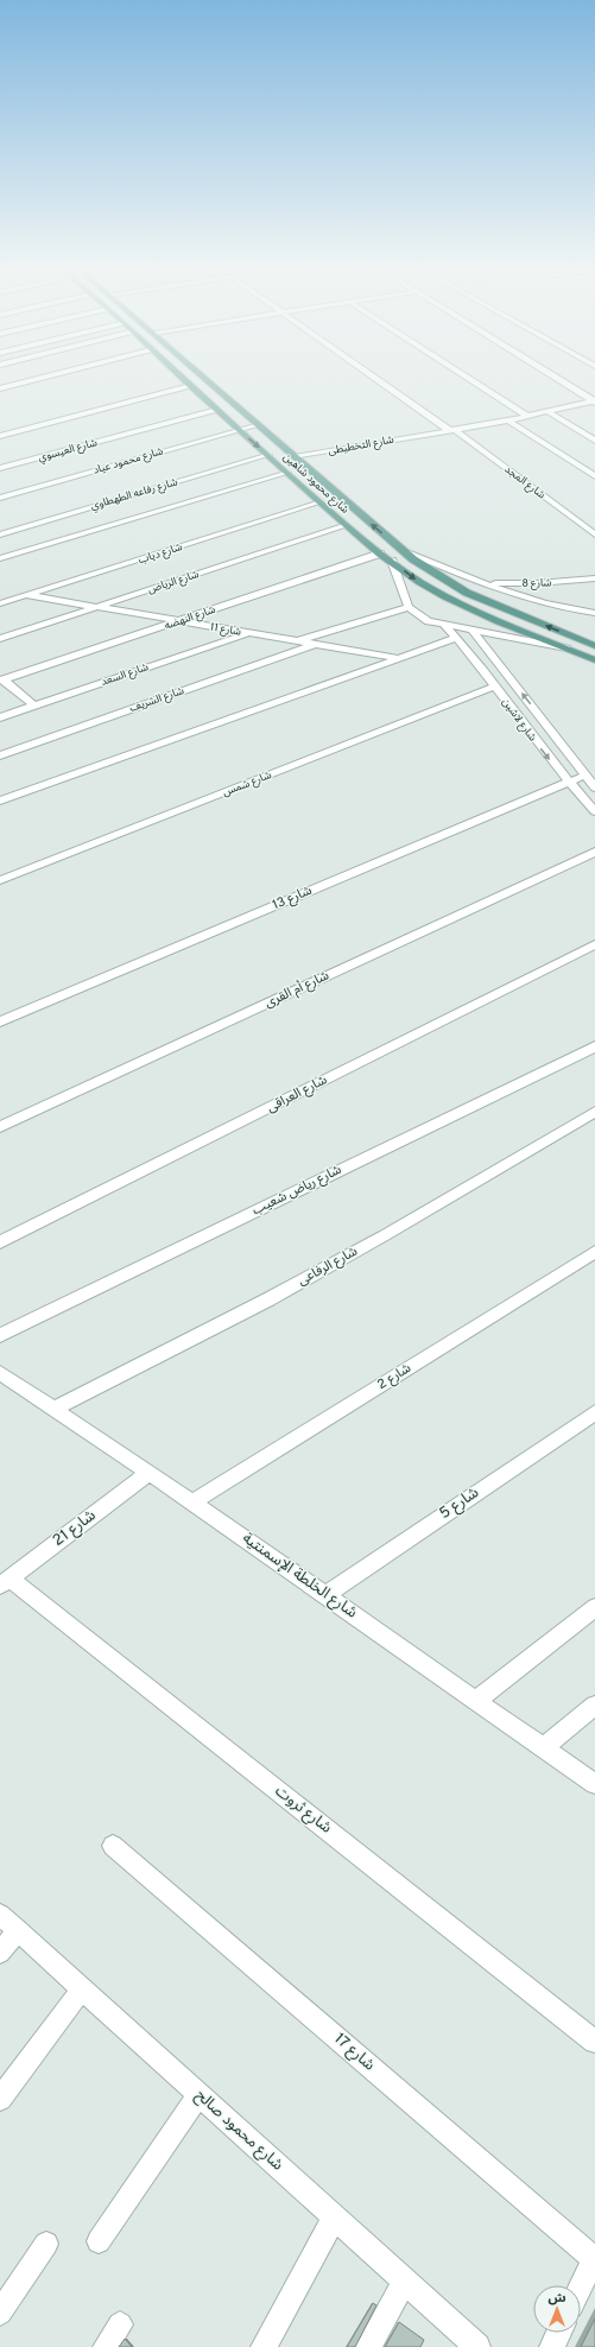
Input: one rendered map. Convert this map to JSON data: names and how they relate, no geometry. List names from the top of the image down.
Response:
{
  "streets": {
    "main road": ["شارع محمود شاهين"],
    "street": [
      "شارع التخطيطى",
      "شارع العيسوي",
      "شارع محمود عياد",
      "شارع المجد",
      "شارع رفاعه الطهطاوي",
      "شارع دياب",
      "شارع الرياض",
      "شارع 8",
      "شارع النهضه",
      "شارع 11",
      "شارع السعد",
      "شارع الشريف",
      "شارع لاشين",
      "شارع شمس",
      "شارع 13",
      "شارع أم القرى",
      "شارع العراقى",
      "شارع رياض شعيب",
      "شارع الرفاعى",
      "شارع 2",
      "شارع 5",
      "شارع 21",
      "شارع الخلطة الإسمنتية",
      "شارع ثروت",
      "شارع 17",
      "شارع محمود صالح"
    ]
  },
  "crossings": [
    ["شارع التخطيطى", "شارع المجد"],
    ["شارع التخطيطى", "شارع محمود شاهين"],
    ["شارع العيسوي", "شارع محمود شاهين"],
    ["شارع محمود عياد", "شارع محمود شاهين"],
    ["شارع محمود شاهين", "شارع رفاعه الطهطاوي"],
    ["شارع محمود شاهين", "شارع دياب"],
    ["شارع محمود شاهين", "شارع الرياض"],
    ["شارع محمود شاهين", "شارع النهضه"],
    ["شارع دياب", "شارع 11"],
    ["شارع الرياض", "شارع 11"],
    ["شارع النهضه", "شارع 11"],
    ["شارع 11", "شارع السعد"],
    ["شارع 11", "شارع الشريف"],
    ["شارع لاشين", "شارع شمس"],
    ["شارع لاشين", "شارع 13"],
    ["شارع الرفاعى", "شارع الخلطة الإسمنتية"],
    ["شارع 2", "شارع الخلطة الإسمنتية"],
    ["شارع 5", "شارع الخلطة الإسمنتية"],
    ["شارع 21", "شارع الخلطة الإسمنتية"],
    ["شارع 21", "شارع ثروت"]
  ],
  "north": "top"
}
